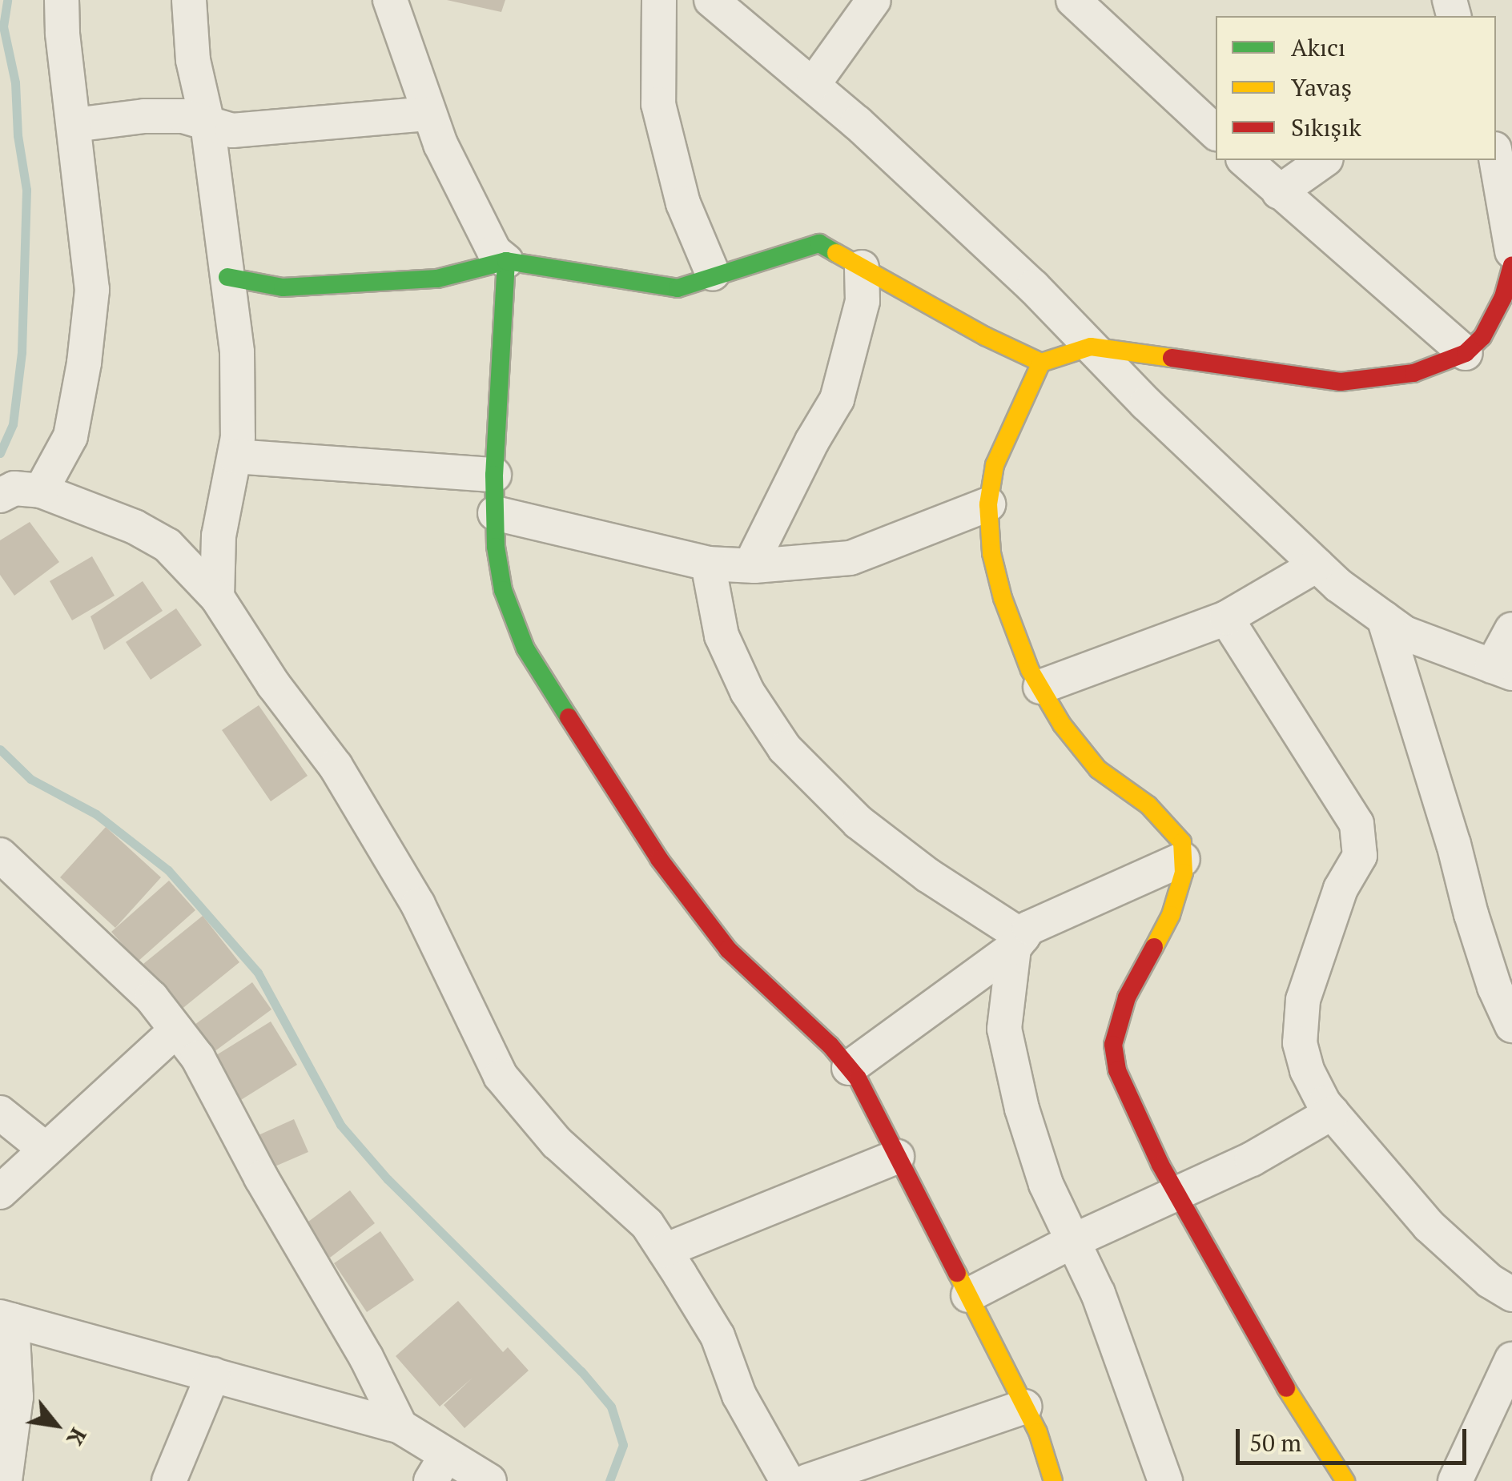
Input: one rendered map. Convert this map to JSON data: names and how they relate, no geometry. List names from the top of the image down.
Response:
{
  "legend": ["Akıcı", "Yavaş", "Sıkışık"],
  "scale_bar": "50 m",
  "north": "bottom right"
}
